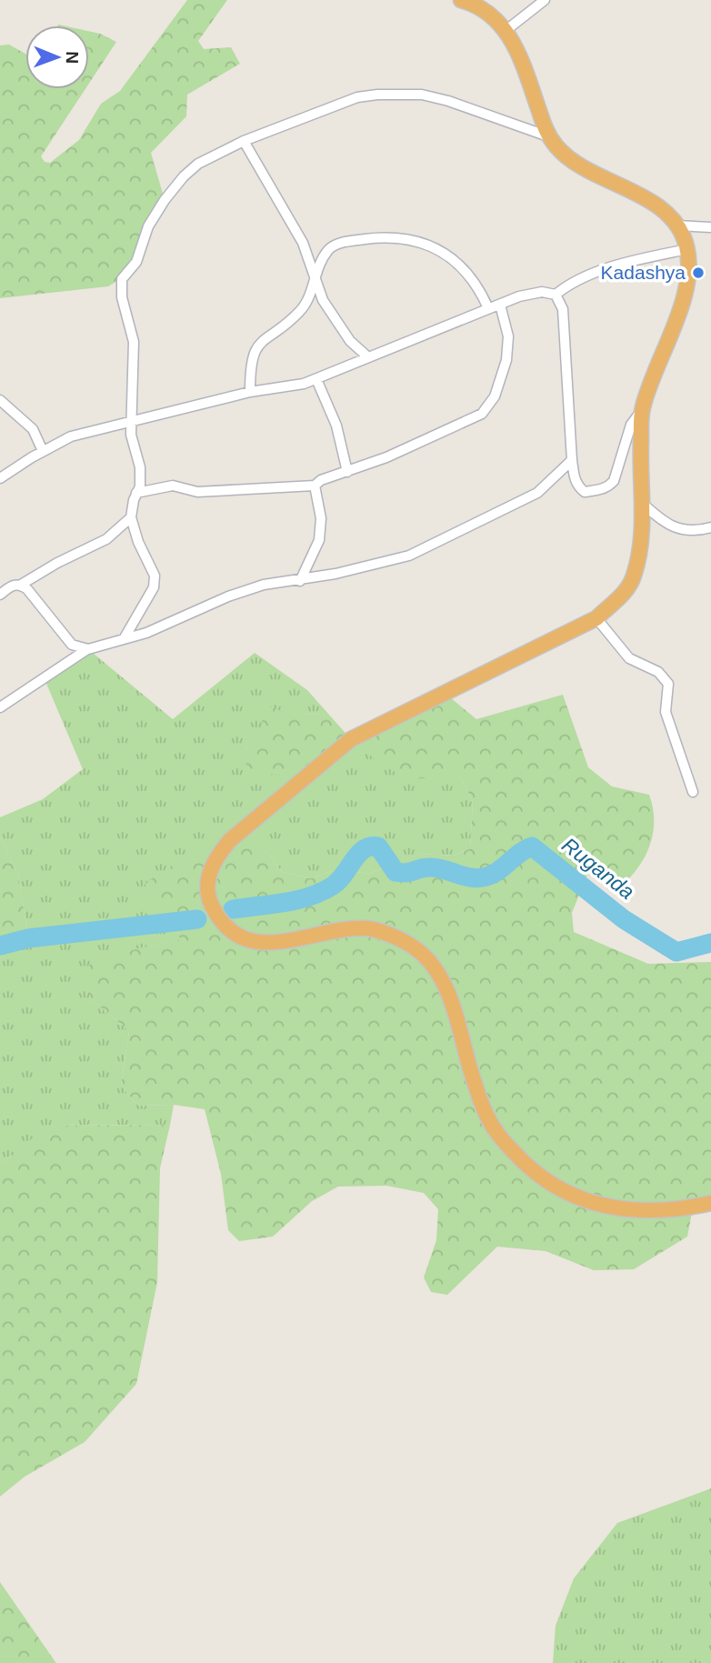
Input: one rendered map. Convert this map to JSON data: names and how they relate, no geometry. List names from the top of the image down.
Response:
{
  "water": ["Ruganda"],
  "places": ["Kadashya"],
  "north": "right"
}
